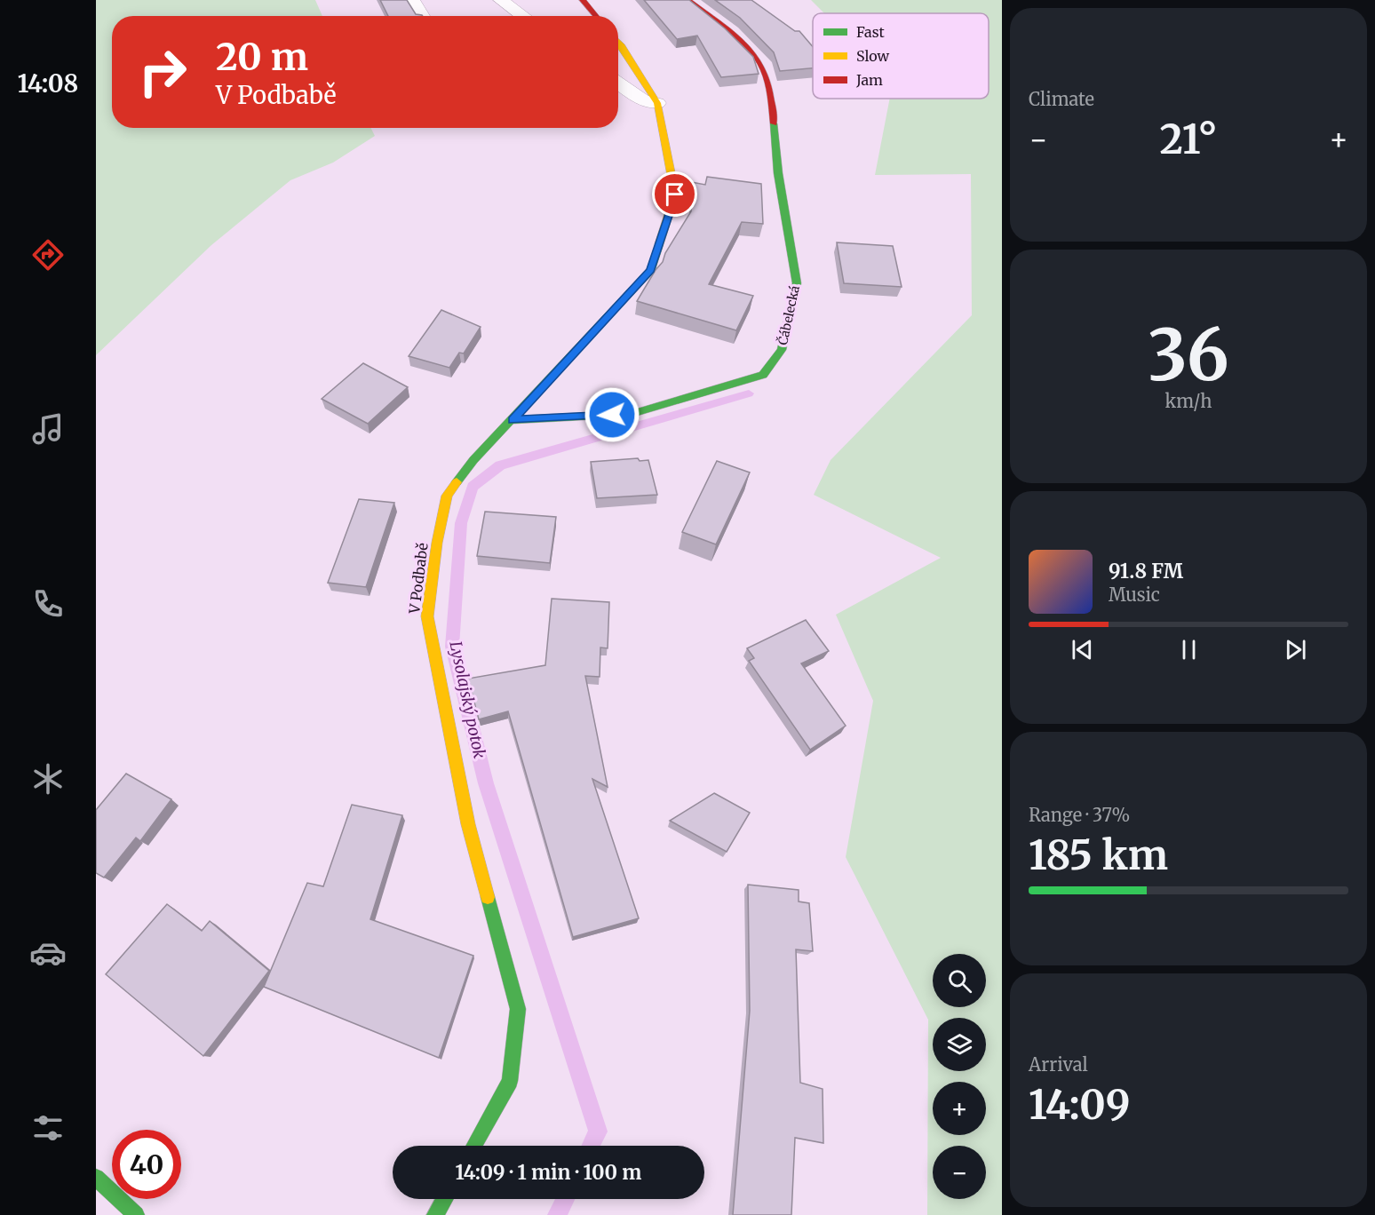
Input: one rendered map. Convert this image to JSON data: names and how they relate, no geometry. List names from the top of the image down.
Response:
{
  "streets": {
    "street": ["Čábelecká", "V Podbabě"]
  },
  "crossings": [
    ["Čábelecká", "V Podbabě"]
  ],
  "water": ["Lysolajský potok"],
  "legend": ["Fast", "Slow", "Jam"],
  "page": {
    "tabs": "14:08",
    "tile": [
      "Climate",
      ["36", "km/h"],
      ["Range · 37%", "185 km"],
      ["Arrival", "14:09"]
    ],
    "turn": ["20 m", "V Podbabě"],
    "heat": ["−", "21°", "+"],
    "song": ["91.8 FM", "Music"],
    "map_buttons": ["+", "−"],
    "limit": "40",
    "trip": "14:09 · 1 min · 100 m"
  }
}
